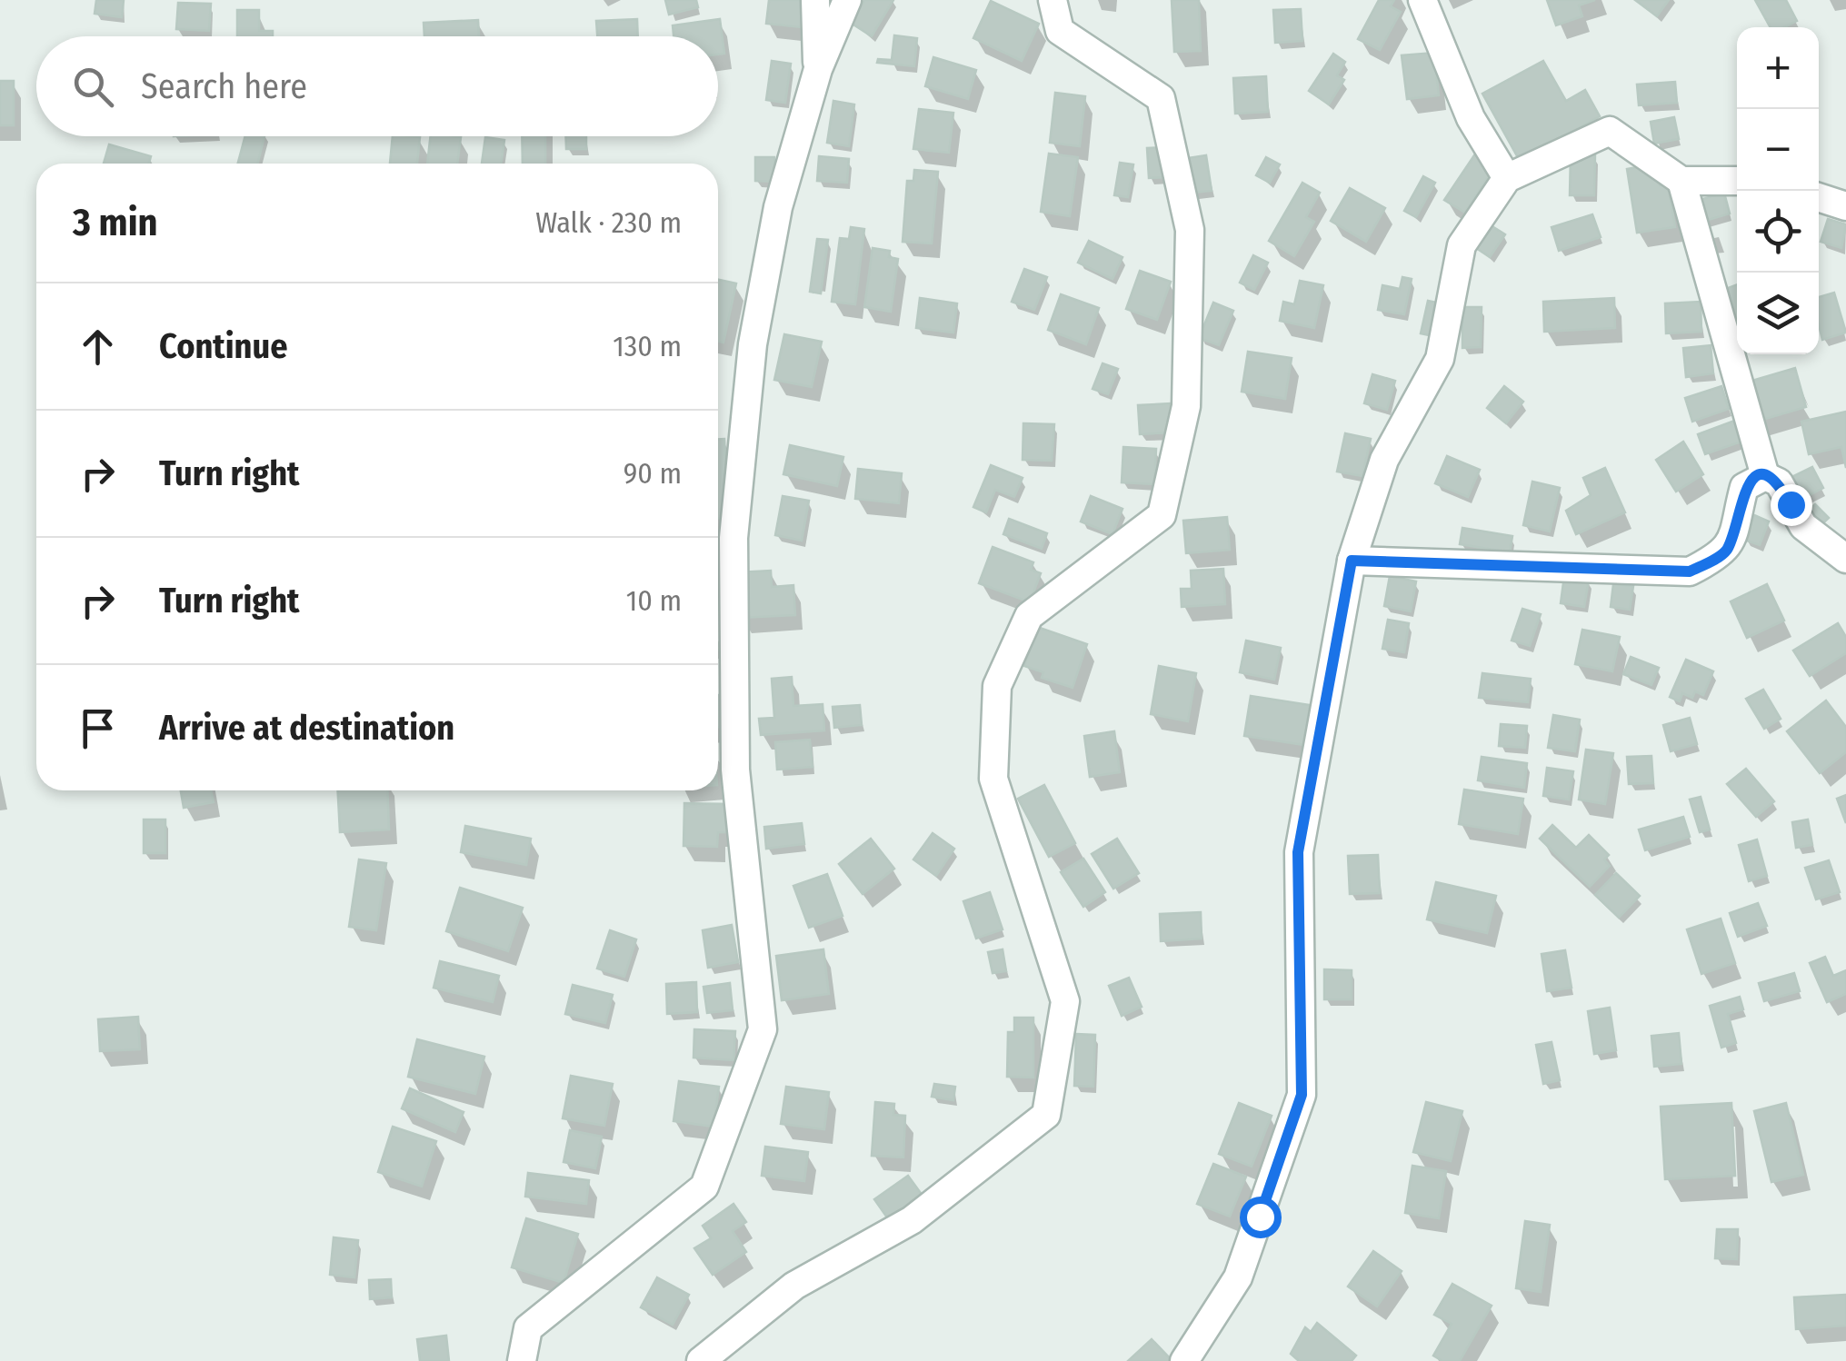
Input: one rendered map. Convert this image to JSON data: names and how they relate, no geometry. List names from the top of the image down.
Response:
{
  "page": {
    "map_buttons": ["+", "−"],
    "search": "Search here",
    "heading": ["3 min", "Walk · 230 m"],
    "list": [
      ["Continue", "130 m"],
      ["Turn right", "90 m"],
      ["Turn right", "10 m"],
      "Arrive at destination"
    ]
  }
}
